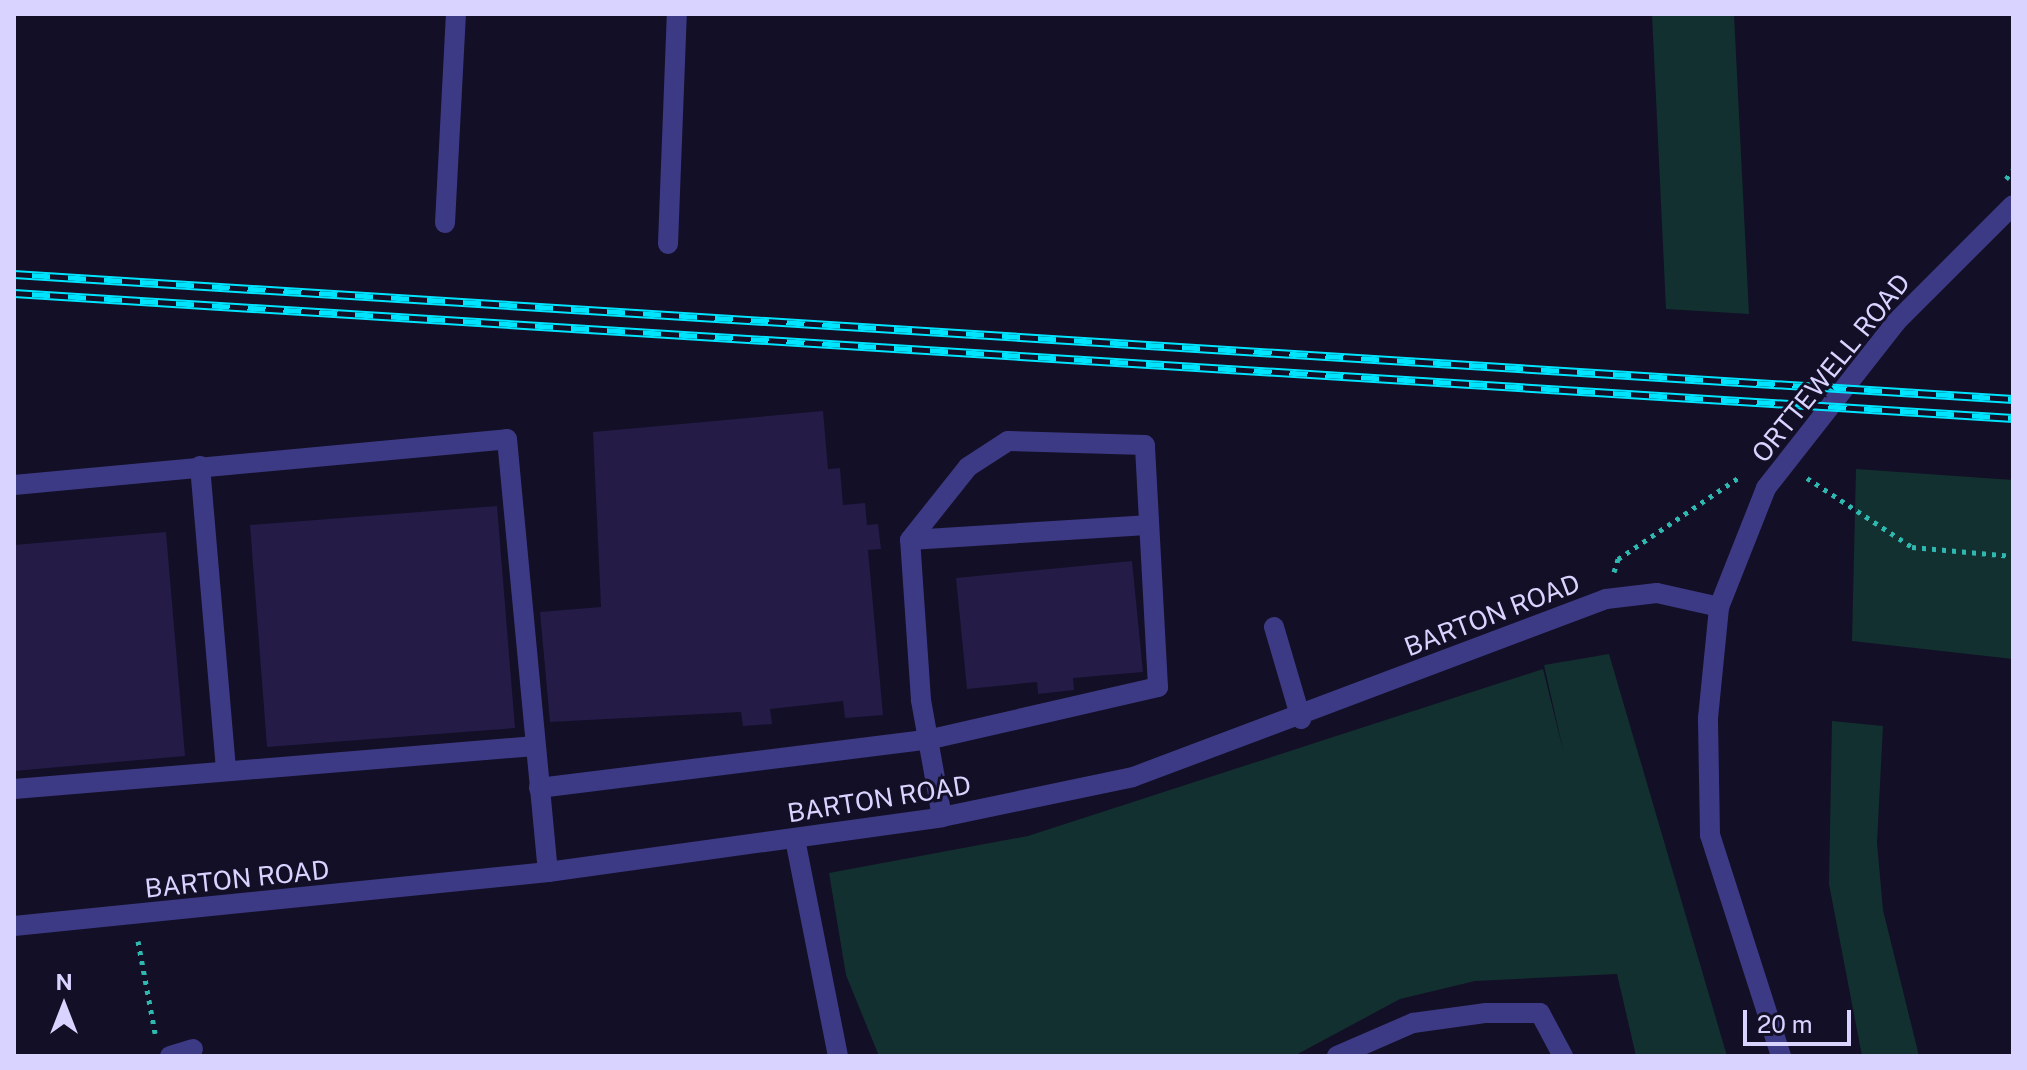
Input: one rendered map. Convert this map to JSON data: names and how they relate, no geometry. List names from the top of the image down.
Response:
{
  "streets": {
    "street": ["ORTTEWELL ROAD", "BARTON ROAD"]
  },
  "crossings": [
    ["ORTTEWELL ROAD", "BARTON ROAD"]
  ],
  "scale_bar": "20 m",
  "north": "top"
}
